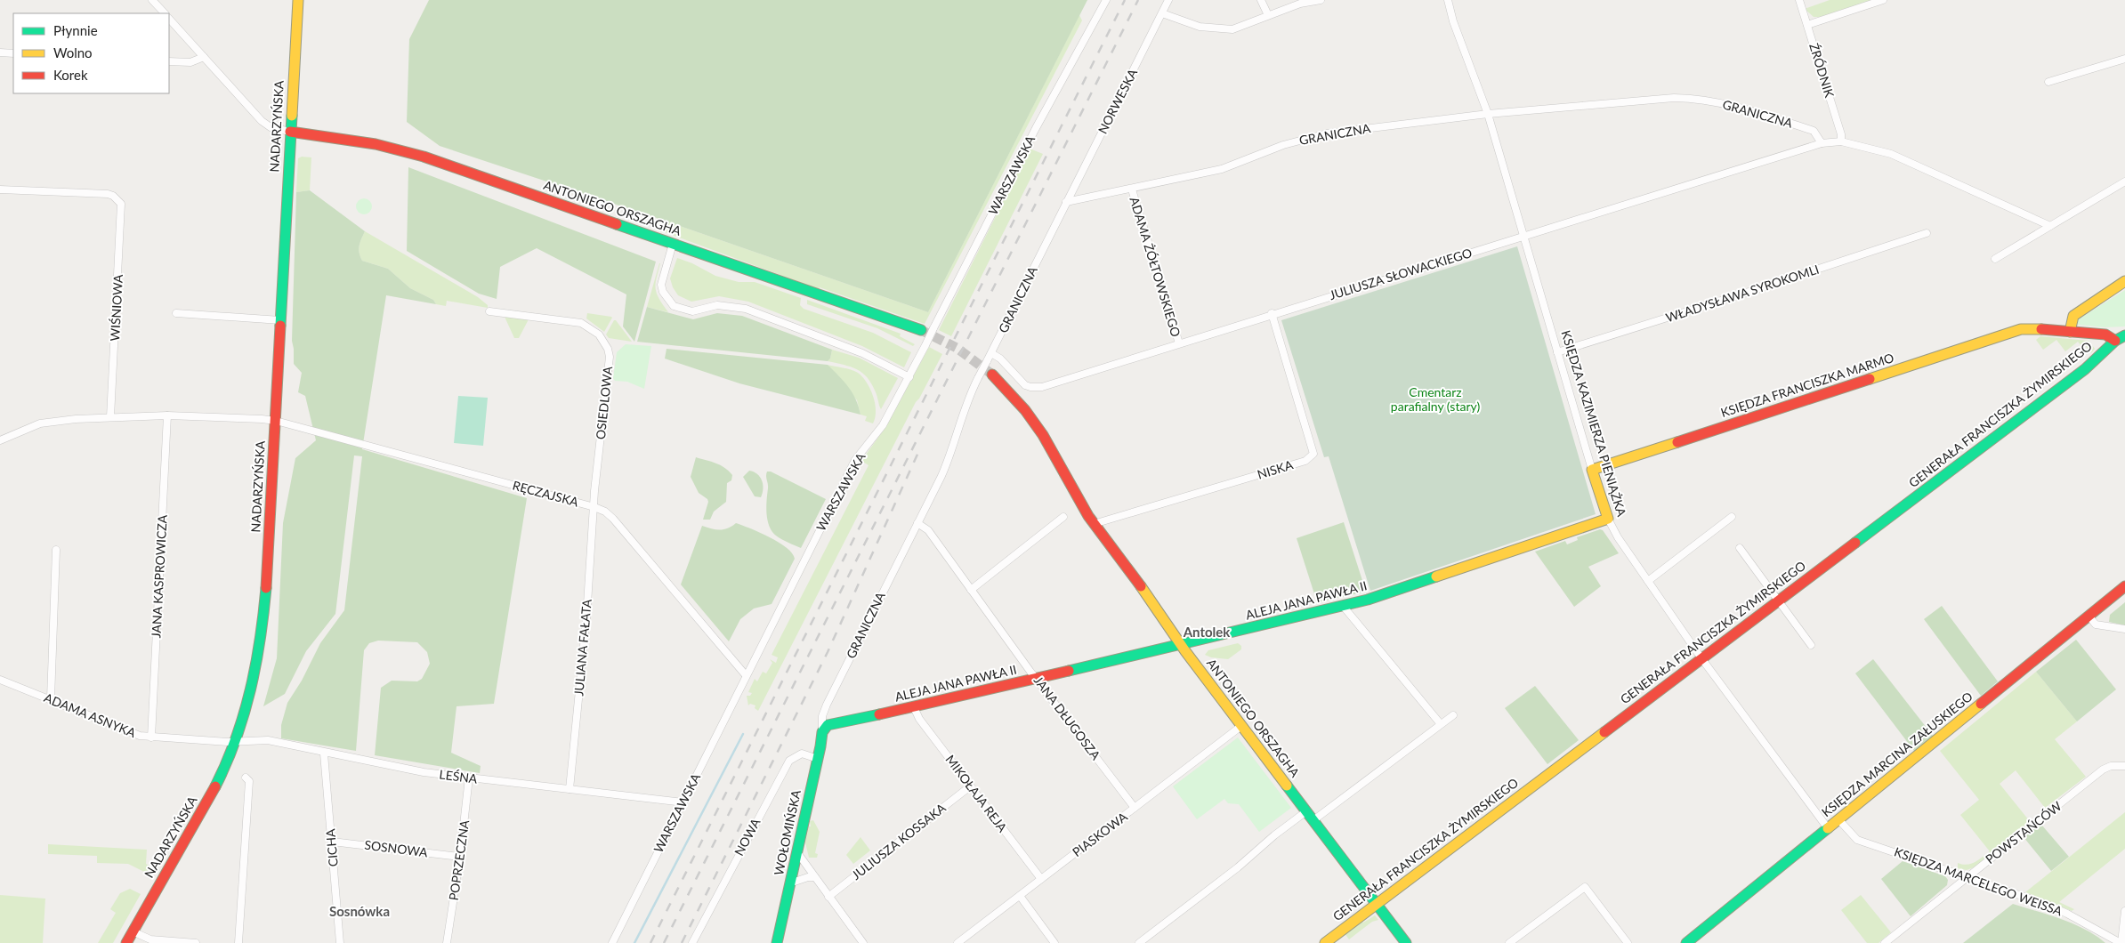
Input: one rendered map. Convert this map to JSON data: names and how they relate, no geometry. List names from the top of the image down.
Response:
{
  "streets": {
    "street": [
      "ŹRÓDNIK",
      "NORWESKA",
      "GRANICZNA",
      "NADARZYŃSKA",
      "WARSZAWSKA",
      "ANTONIEGO ORSZAGHA",
      "ADAMA ŻÓŁTOWSKIEGO",
      "JULIUSZA SŁOWACKIEGO",
      "WŁADYSŁAWA SYROKOMLI",
      "WIŚNIOWA",
      "KSIĘDZA FRANCISZKA MARMO",
      "OSIEDLOWA",
      "GENERAŁA FRANCISZKA ŻYMIRSKIEGO",
      "KSIĘDZA KAZIMIERZA PIENIĄŻKA",
      "NISKA",
      "RĘCZAJSKA",
      "JANA KASPROWICZA",
      "ALEJA JANA PAWŁA II",
      "JULIANA FAŁATA",
      "ADAMA ASNYKA",
      "JANA DŁUGOSZA",
      "KSIĘDZA MARCINA ZAŁUSKIEGO",
      "LEŚNA",
      "MIKOŁAJA REJA",
      "WOŁOMIŃSKA",
      "POWSTAŃCÓW",
      "PIASKOWA",
      "NOWA",
      "JULIUSZA KOSSAKA",
      "CICHA",
      "SOSNOWA",
      "POPRZECZNA",
      "KSIĘDZA MARCELEGO WEISSA"
    ]
  },
  "crossings": [
    ["NORWESKA", "GRANICZNA"],
    ["GRANICZNA", "ADAMA ŻÓŁTOWSKIEGO"],
    ["GRANICZNA", "JULIUSZA SŁOWACKIEGO"],
    ["GRANICZNA", "KSIĘDZA KAZIMIERZA PIENIĄŻKA"],
    ["GRANICZNA", "ALEJA JANA PAWŁA II"],
    ["GRANICZNA", "JANA DŁUGOSZA"],
    ["GRANICZNA", "WOŁOMIŃSKA"],
    ["NADARZYŃSKA", "ANTONIEGO ORSZAGHA"],
    ["NADARZYŃSKA", "RĘCZAJSKA"],
    ["NADARZYŃSKA", "ADAMA ASNYKA"],
    ["NADARZYŃSKA", "LEŚNA"],
    ["WARSZAWSKA", "RĘCZAJSKA"],
    ["WARSZAWSKA", "LEŚNA"],
    ["ANTONIEGO ORSZAGHA", "GENERAŁA FRANCISZKA ŻYMIRSKIEGO"],
    ["ANTONIEGO ORSZAGHA", "NISKA"],
    ["ANTONIEGO ORSZAGHA", "ALEJA JANA PAWŁA II"],
    ["ANTONIEGO ORSZAGHA", "PIASKOWA"],
    ["ADAMA ŻÓŁTOWSKIEGO", "JULIUSZA SŁOWACKIEGO"],
    ["JULIUSZA SŁOWACKIEGO", "KSIĘDZA KAZIMIERZA PIENIĄŻKA"],
    ["JULIUSZA SŁOWACKIEGO", "NISKA"],
    ["WŁADYSŁAWA SYROKOMLI", "KSIĘDZA KAZIMIERZA PIENIĄŻKA"],
    ["WIŚNIOWA", "RĘCZAJSKA"],
    ["KSIĘDZA FRANCISZKA MARMO", "GENERAŁA FRANCISZKA ŻYMIRSKIEGO"],
    ["KSIĘDZA FRANCISZKA MARMO", "KSIĘDZA KAZIMIERZA PIENIĄŻKA"],
    ["OSIEDLOWA", "RĘCZAJSKA"],
    ["OSIEDLOWA", "JULIANA FAŁATA"],
    ["GENERAŁA FRANCISZKA ŻYMIRSKIEGO", "KSIĘDZA KAZIMIERZA PIENIĄŻKA"],
    ["KSIĘDZA KAZIMIERZA PIENIĄŻKA", "ALEJA JANA PAWŁA II"],
    ["KSIĘDZA KAZIMIERZA PIENIĄŻKA", "KSIĘDZA MARCINA ZAŁUSKIEGO"],
    ["RĘCZAJSKA", "JANA KASPROWICZA"],
    ["RĘCZAJSKA", "JULIANA FAŁATA"],
    ["JANA KASPROWICZA", "ADAMA ASNYKA"],
    ["ALEJA JANA PAWŁA II", "JANA DŁUGOSZA"],
    ["ALEJA JANA PAWŁA II", "MIKOŁAJA REJA"],
    ["ALEJA JANA PAWŁA II", "WOŁOMIŃSKA"],
    ["JULIANA FAŁATA", "LEŚNA"],
    ["ADAMA ASNYKA", "LEŚNA"],
    ["JANA DŁUGOSZA", "PIASKOWA"],
    ["KSIĘDZA MARCINA ZAŁUSKIEGO", "KSIĘDZA MARCELEGO WEISSA"],
    ["LEŚNA", "CICHA"],
    ["LEŚNA", "POPRZECZNA"],
    ["MIKOŁAJA REJA", "PIASKOWA"],
    ["MIKOŁAJA REJA", "JULIUSZA KOSSAKA"],
    ["WOŁOMIŃSKA", "NOWA"],
    ["POWSTAŃCÓW", "KSIĘDZA MARCELEGO WEISSA"],
    ["CICHA", "SOSNOWA"],
    ["SOSNOWA", "POPRZECZNA"]
  ],
  "districts": ["Antolek", "Sosnówka"],
  "parks": ["Cmentarz parafialny (stary)"],
  "legend": ["Płynnie", "Wolno", "Korek"]
}
